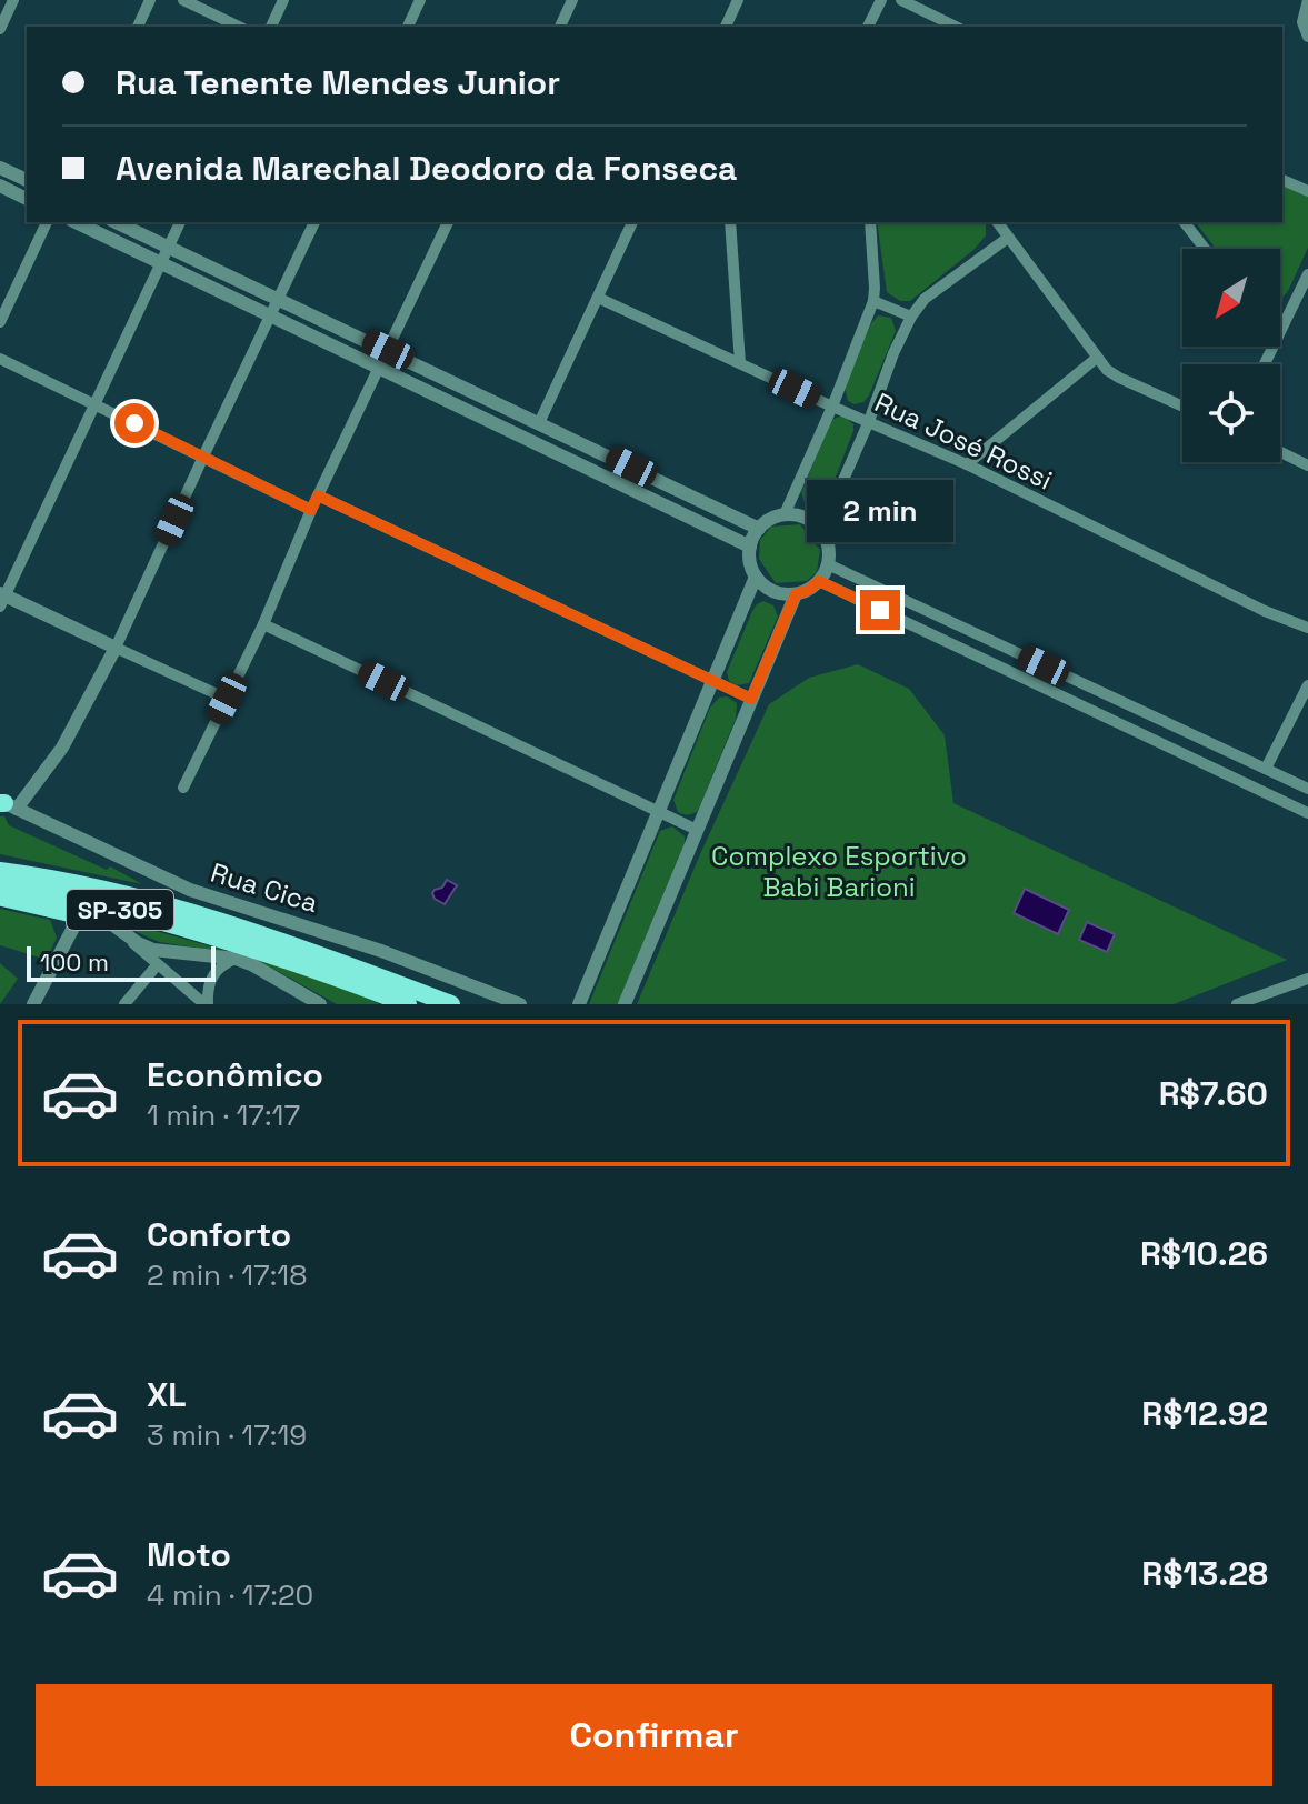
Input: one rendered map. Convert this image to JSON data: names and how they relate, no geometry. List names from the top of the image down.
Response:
{
  "streets": {
    "main road": ["SP-305"],
    "street": ["Rua José Rossi", "Rua Cica"]
  },
  "parks": ["Complexo Esportivo Babi Barioni"],
  "scale_bar": "100 m",
  "north": "bottom left",
  "page": {
    "banner": ["Rua Tenente Mendes Junior", "Avenida Marechal Deodoro da Fonseca"],
    "bubble": "2 min",
    "scale": "100 m",
    "list": [
      {
        "name": "Econômico",
        "note": "1 min · 17:17",
        "value": "R$7.60"
      },
      {
        "name": "Conforto",
        "note": "2 min · 17:18",
        "value": "R$10.26"
      },
      {
        "name": "XL",
        "note": "3 min · 17:19",
        "value": "R$12.92"
      },
      {
        "name": "Moto",
        "note": "4 min · 17:20",
        "value": "R$13.28"
      }
    ],
    "buttons": "Confirmar"
  }
}
